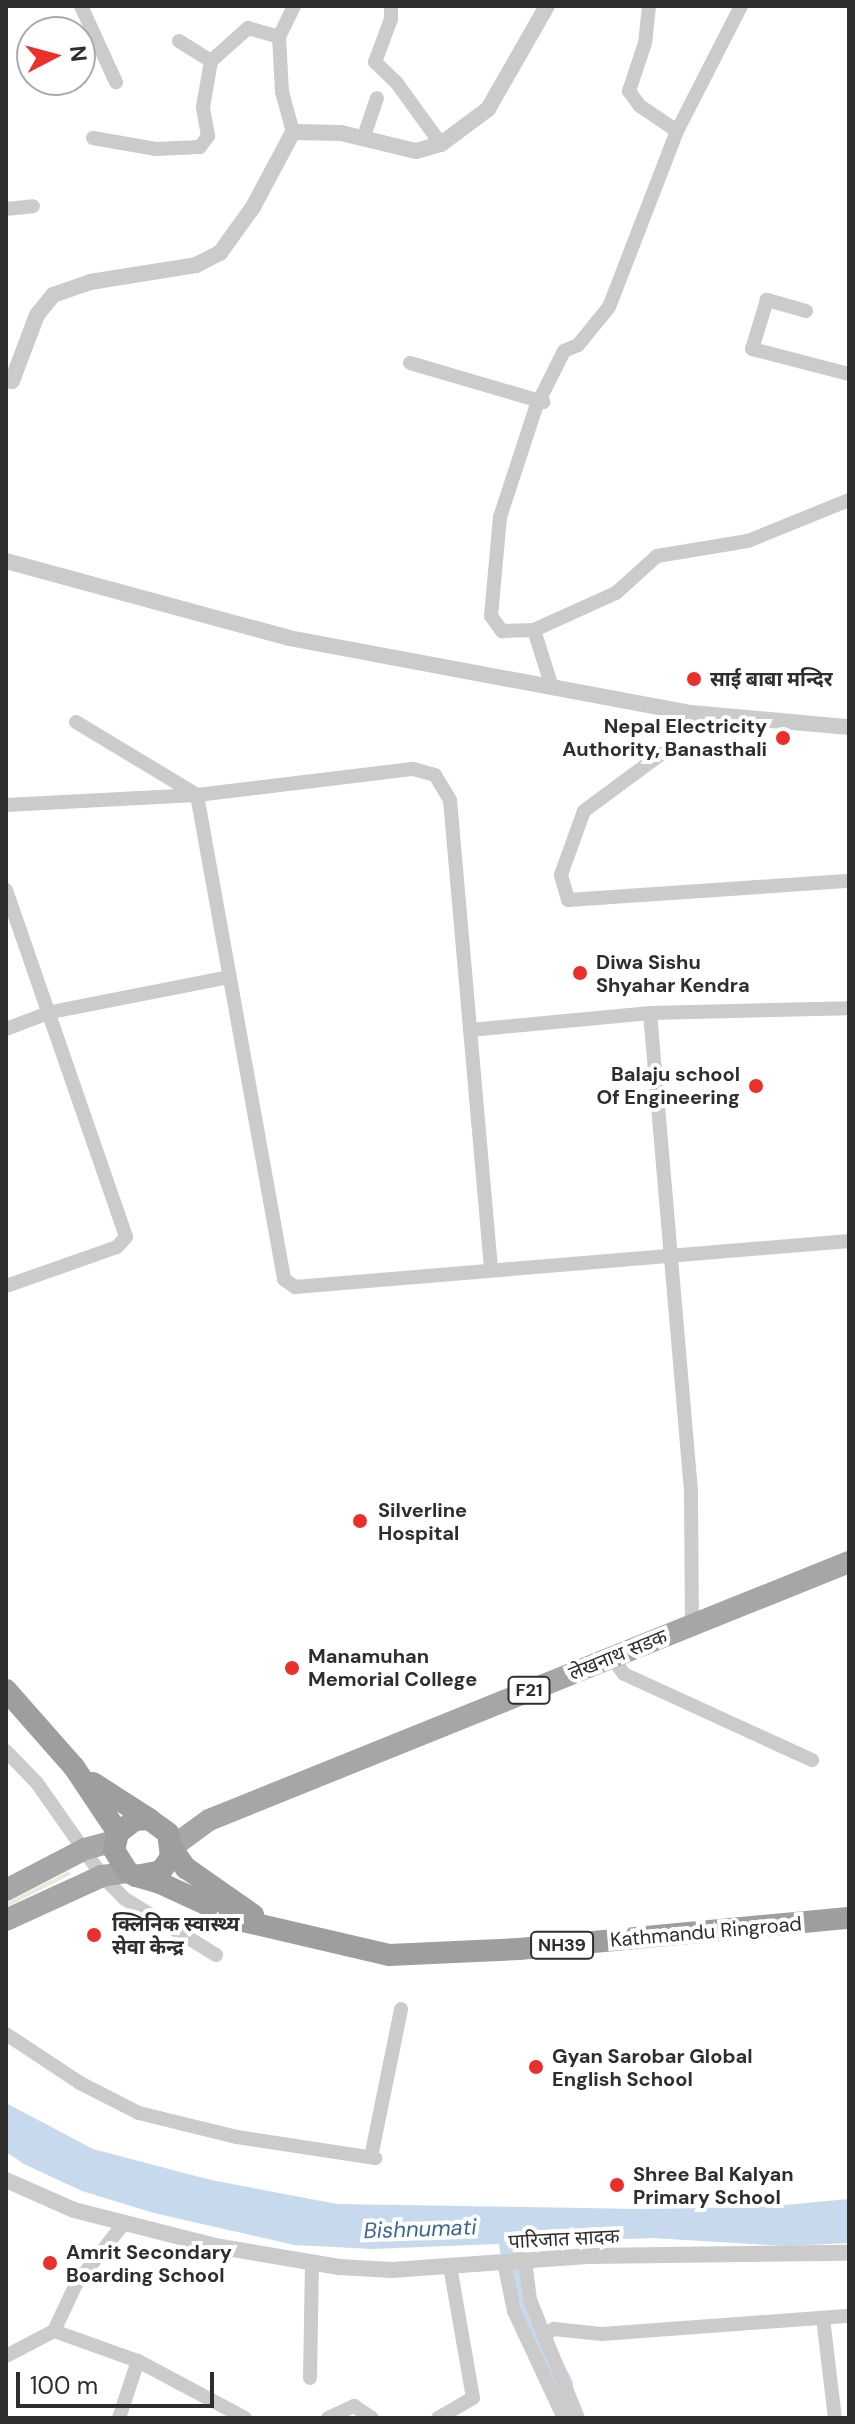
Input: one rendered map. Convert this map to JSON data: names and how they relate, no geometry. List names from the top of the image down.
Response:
{
  "streets": {
    "highway": ["Kathmandu Ringroad", "NH39"],
    "main road": ["लेखनाथ सडक", "F21"],
    "street": ["पारिजात सादक"]
  },
  "crossings": [
    ["लेखनाथ सडक", "Kathmandu Ringroad"]
  ],
  "water": ["Bishnumati"],
  "places": [
    "साई बाबा मन्दिर",
    "Nepal Electricity Authority, Banasthali",
    "Diwa Sishu Shyahar Kendra",
    "Balaju school Of Engineering",
    "Silverline Hospital",
    "Manamuhan Memorial College",
    "क्लिनिक स्वास्थ्य सेवा केन्द्र",
    "Gyan Sarobar Global English School",
    "Shree Bal Kalyan Primary School",
    "Amrit Secondary Boarding School"
  ],
  "scale_bar": "100 m",
  "north": "right"
}
